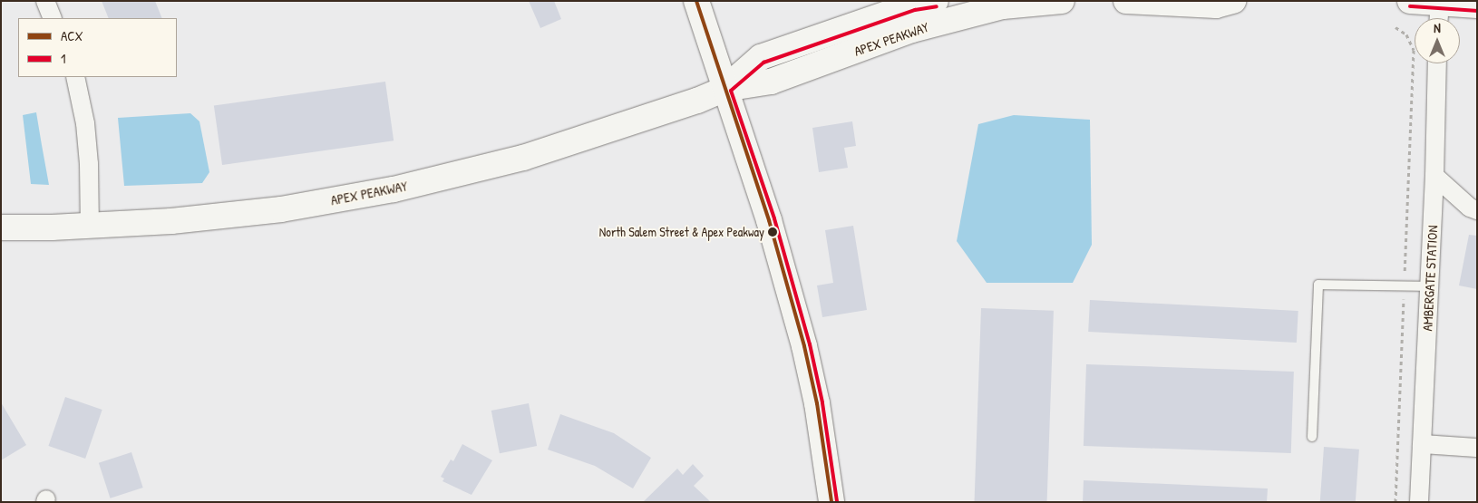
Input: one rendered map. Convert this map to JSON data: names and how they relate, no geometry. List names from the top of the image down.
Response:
{
  "streets": {
    "main road": ["APEX PEAKWAY"],
    "street": ["AMBERGATE STATION"]
  },
  "places": ["North Salem Street & Apex Peakway"],
  "lines": ["transit line ACX", "transit line 1"],
  "legend": ["ACX", "1"],
  "north": "top"
}
